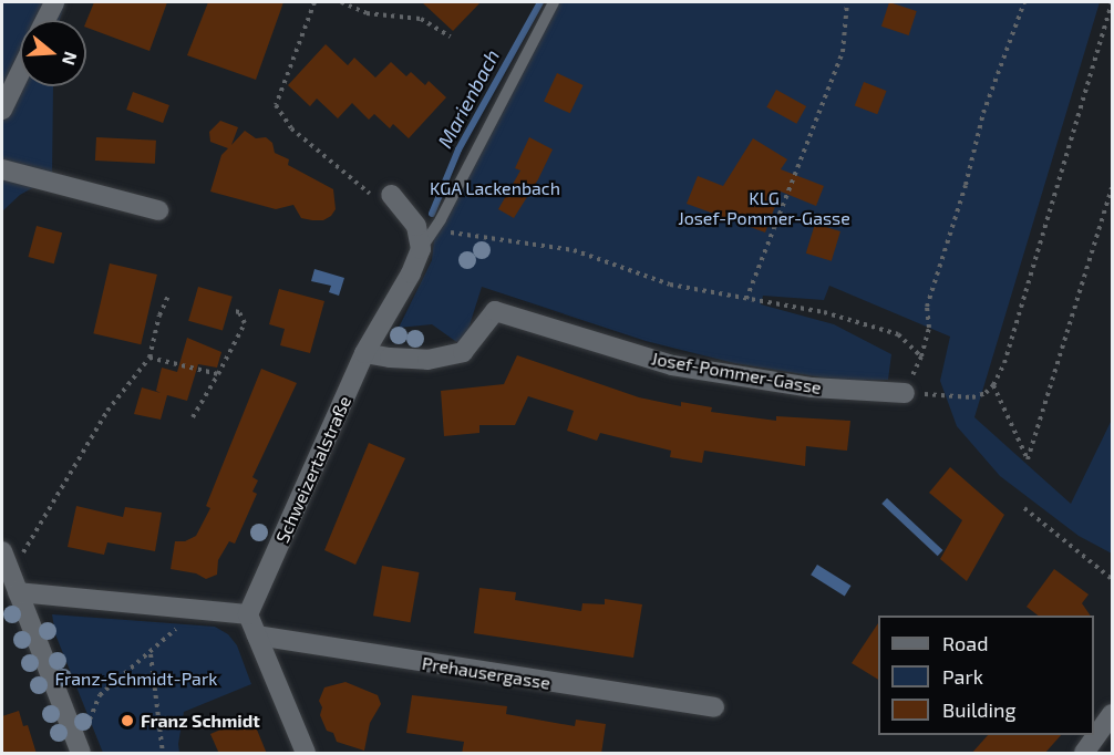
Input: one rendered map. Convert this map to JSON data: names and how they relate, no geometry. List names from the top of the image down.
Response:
{
  "streets": {
    "street": ["Josef-Pommer-Gasse", "Schweizertalstraße", "Prehausergasse"]
  },
  "crossings": [
    ["Josef-Pommer-Gasse", "Schweizertalstraße"]
  ],
  "water": ["Marienbach"],
  "parks": ["KGA Lackenbach", "KLG Josef-Pommer-Gasse", "Franz-Schmidt-Park"],
  "places": ["Franz Schmidt"],
  "legend": ["Road", "Park", "Building"],
  "north": "right"
}
